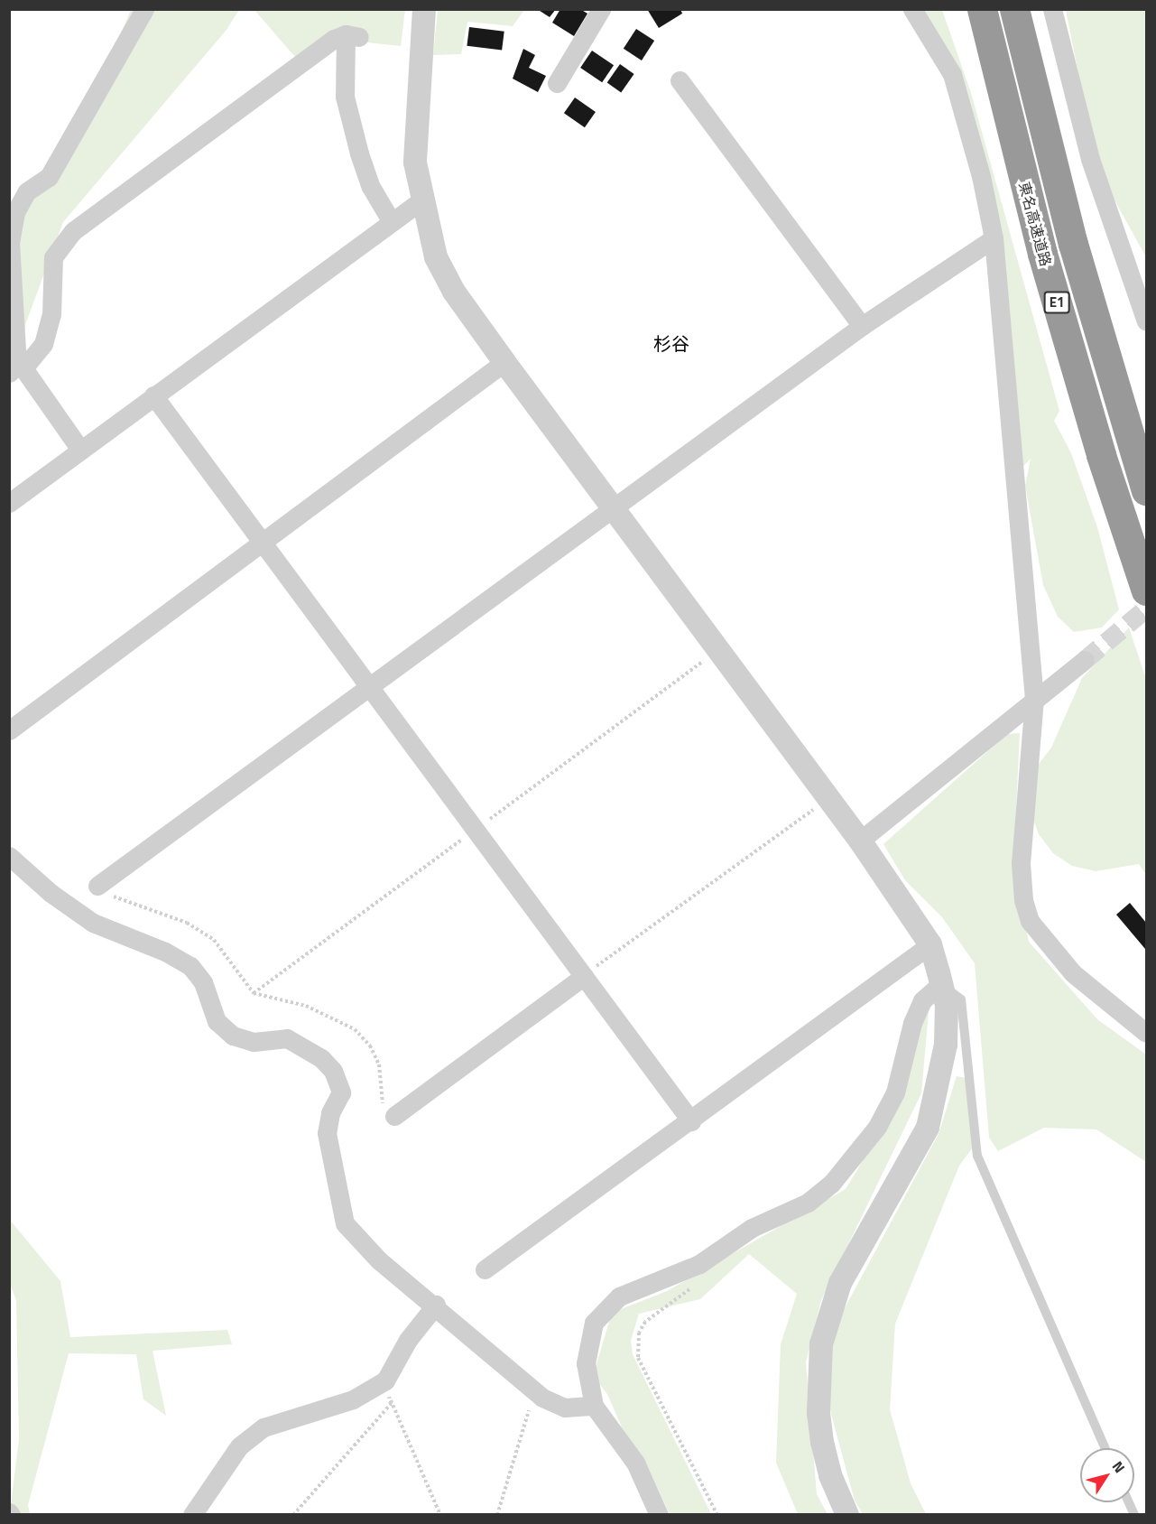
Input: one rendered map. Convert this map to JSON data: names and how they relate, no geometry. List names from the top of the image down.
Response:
{
  "streets": {
    "highway": ["東名高速道路", "E1"]
  },
  "districts": ["杉谷"],
  "north": "top right"
}
